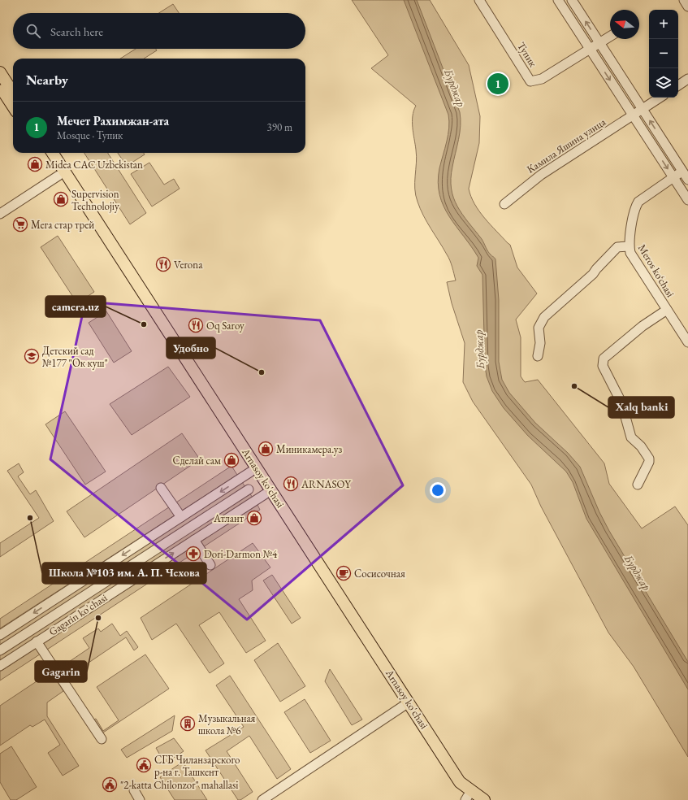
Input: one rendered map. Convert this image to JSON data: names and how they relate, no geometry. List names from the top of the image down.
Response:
{
  "streets": {
    "main road": ["Arnasoy ko'chasi"],
    "street": [
      "Тупик",
      "Камила Яшина улица",
      "Meros ko‘chasi",
      "Gagarin ko'chasi"
    ]
  },
  "crossings": [
    ["Arnasoy ko'chasi", "Gagarin ko'chasi"]
  ],
  "water": ["Бурджар"],
  "places": {
    "shop": [
      "Midea CAC Uzbekistan",
      "Supervision Technolojiy",
      "Миникамера.уз",
      "Сделай сам",
      "Атлант"
    ],
    "supermarket": ["Мега стар трей"],
    "restaurant": ["Verona", "Oq Saroy", "ARNASOY"],
    "other": [
      "camera.uz",
      "Удобно",
      "Xalq banki",
      "Школа №103 им. А. П. Чехова",
      "Gagarin"
    ],
    "school or university": ["Детский сад №177 \"Ок куш\""],
    "pharmacy": ["Dori-Darmon №4"],
    "cafe": ["Сосисочная"],
    "building": ["Mузыкальная школа №6"],
    "public building": ["СГБ Чиланзарского р-на г. Ташкент", "\"2-katta Chilonzor\" mahallasi"]
  },
  "north": "left",
  "page": {
    "map_buttons": ["+", "−"],
    "search": "Search here",
    "heading": "Nearby",
    "pins": "1",
    "list": [
      {
        "mark": "1",
        "name": "Мечет Рахимжан-ата",
        "note": "Mosque · Тупик",
        "value": "390 m"
      }
    ]
  }
}
